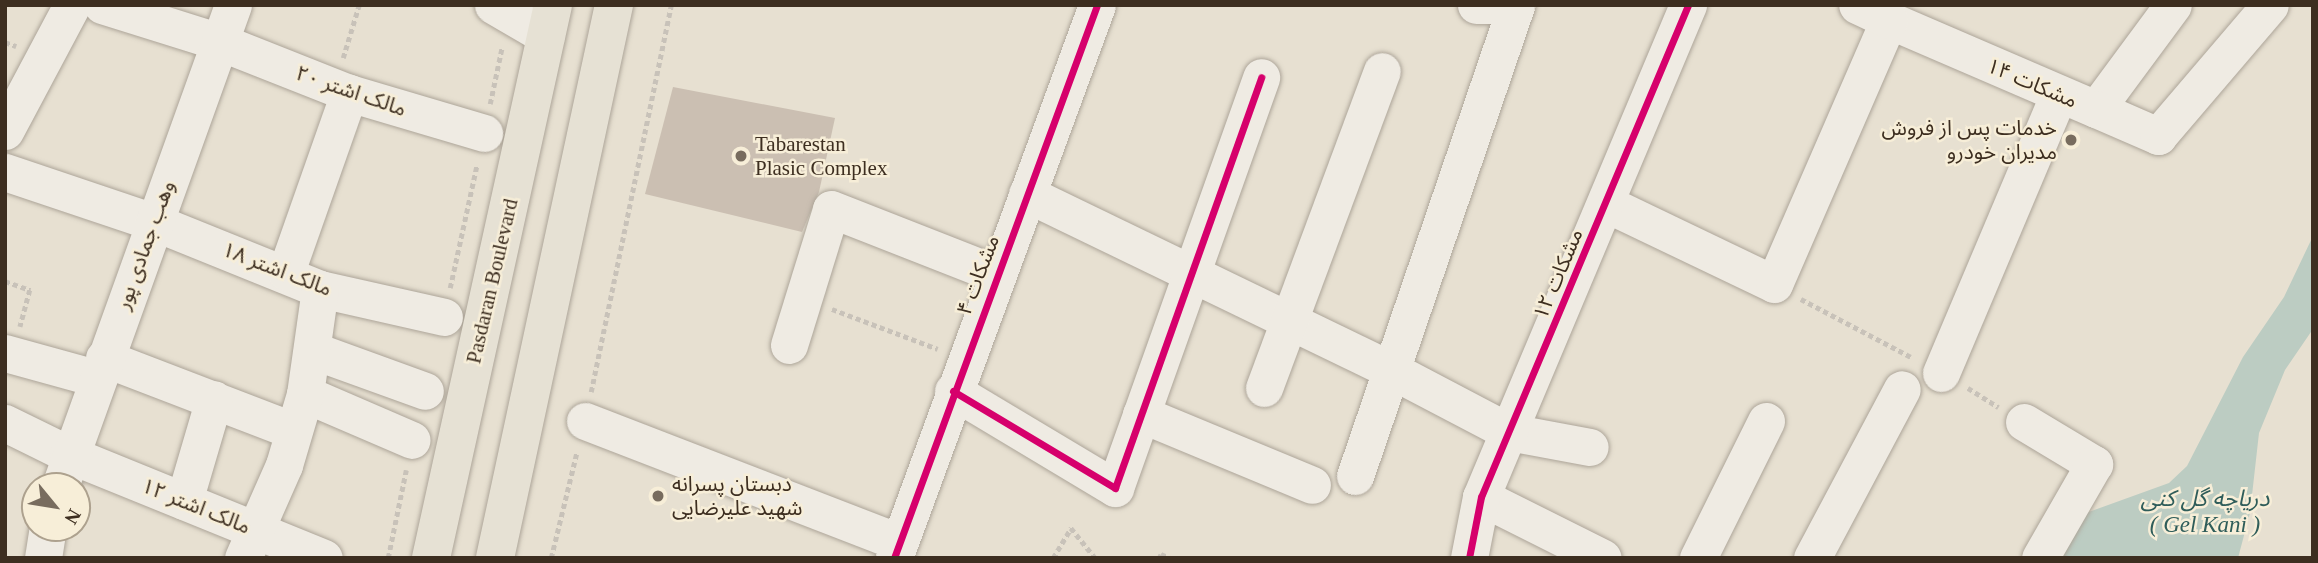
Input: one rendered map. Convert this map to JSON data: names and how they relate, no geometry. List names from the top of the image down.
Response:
{
  "streets": {
    "main road": ["Pasdaran Boulevard"],
    "street": [
      "مشکات ۱۴",
      "مالک اشتر ۲۰",
      "وهب جمادی پور",
      "مالک اشتر ۱۸",
      "مشکات ۱۲",
      "مشکات ۴",
      "مالک اشتر ۱۲"
    ]
  },
  "crossings": [
    ["مالک اشتر ۲۰", "وهب جمادی پور"],
    ["وهب جمادی پور", "مالک اشتر ۱۸"],
    ["وهب جمادی پور", "مالک اشتر ۱۲"]
  ],
  "water": ["دریاچه گل کنی ( Gel Kani )"],
  "places": ["خدمات پس از فروش مدیران خودرو", "Tabarestan Plasic Complex", "دبستان پسرانه شهید علیرضایی"],
  "north": "bottom right"
}
